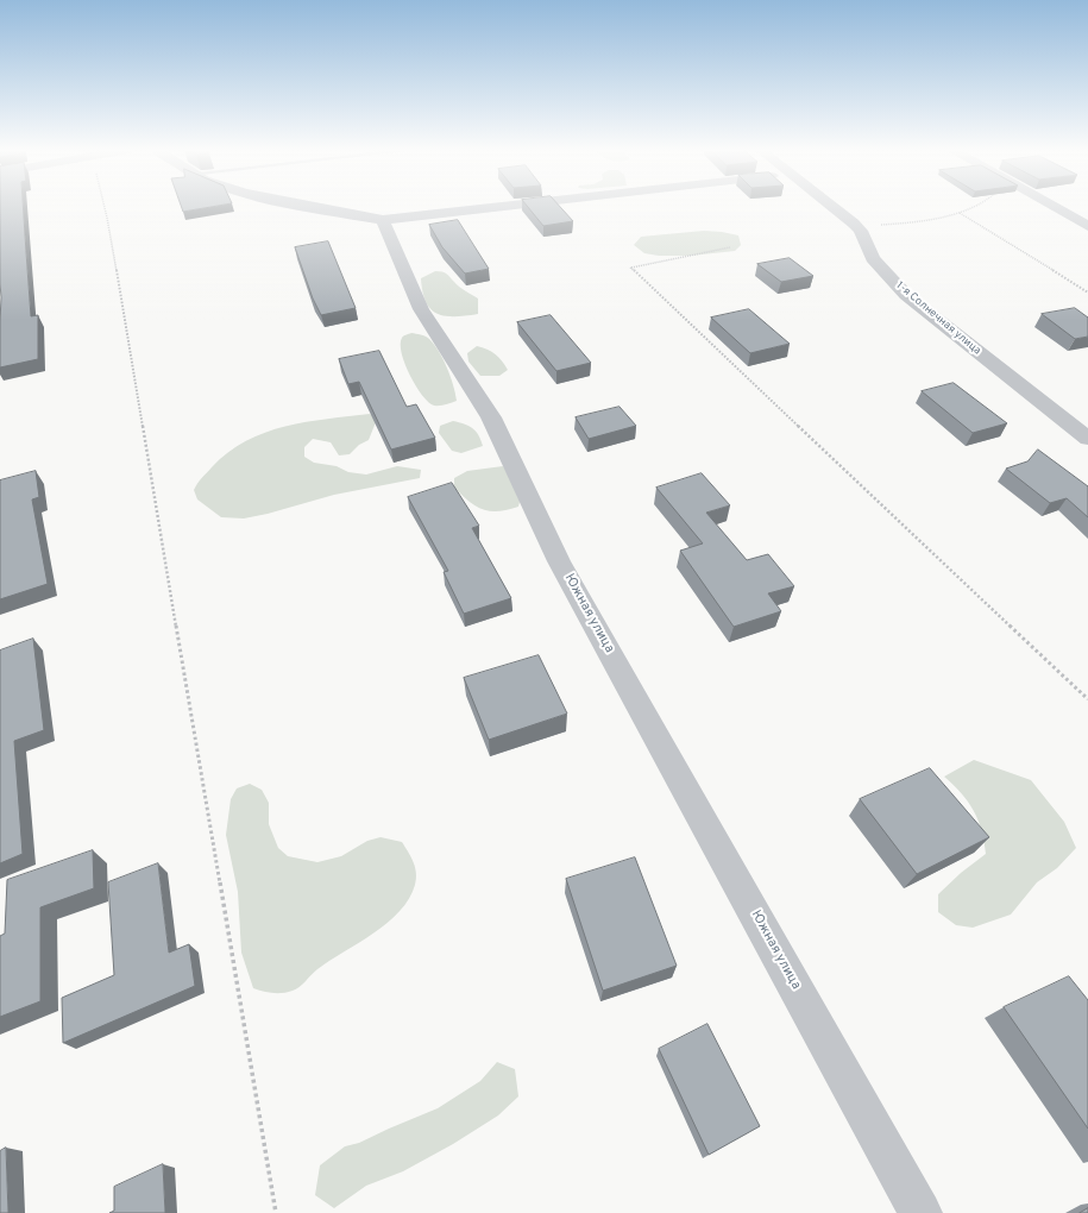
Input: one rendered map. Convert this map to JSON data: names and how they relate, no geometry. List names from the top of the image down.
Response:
{
  "streets": {
    "street": ["1-я Солнечная улица", "Южная улица"]
  }
}
